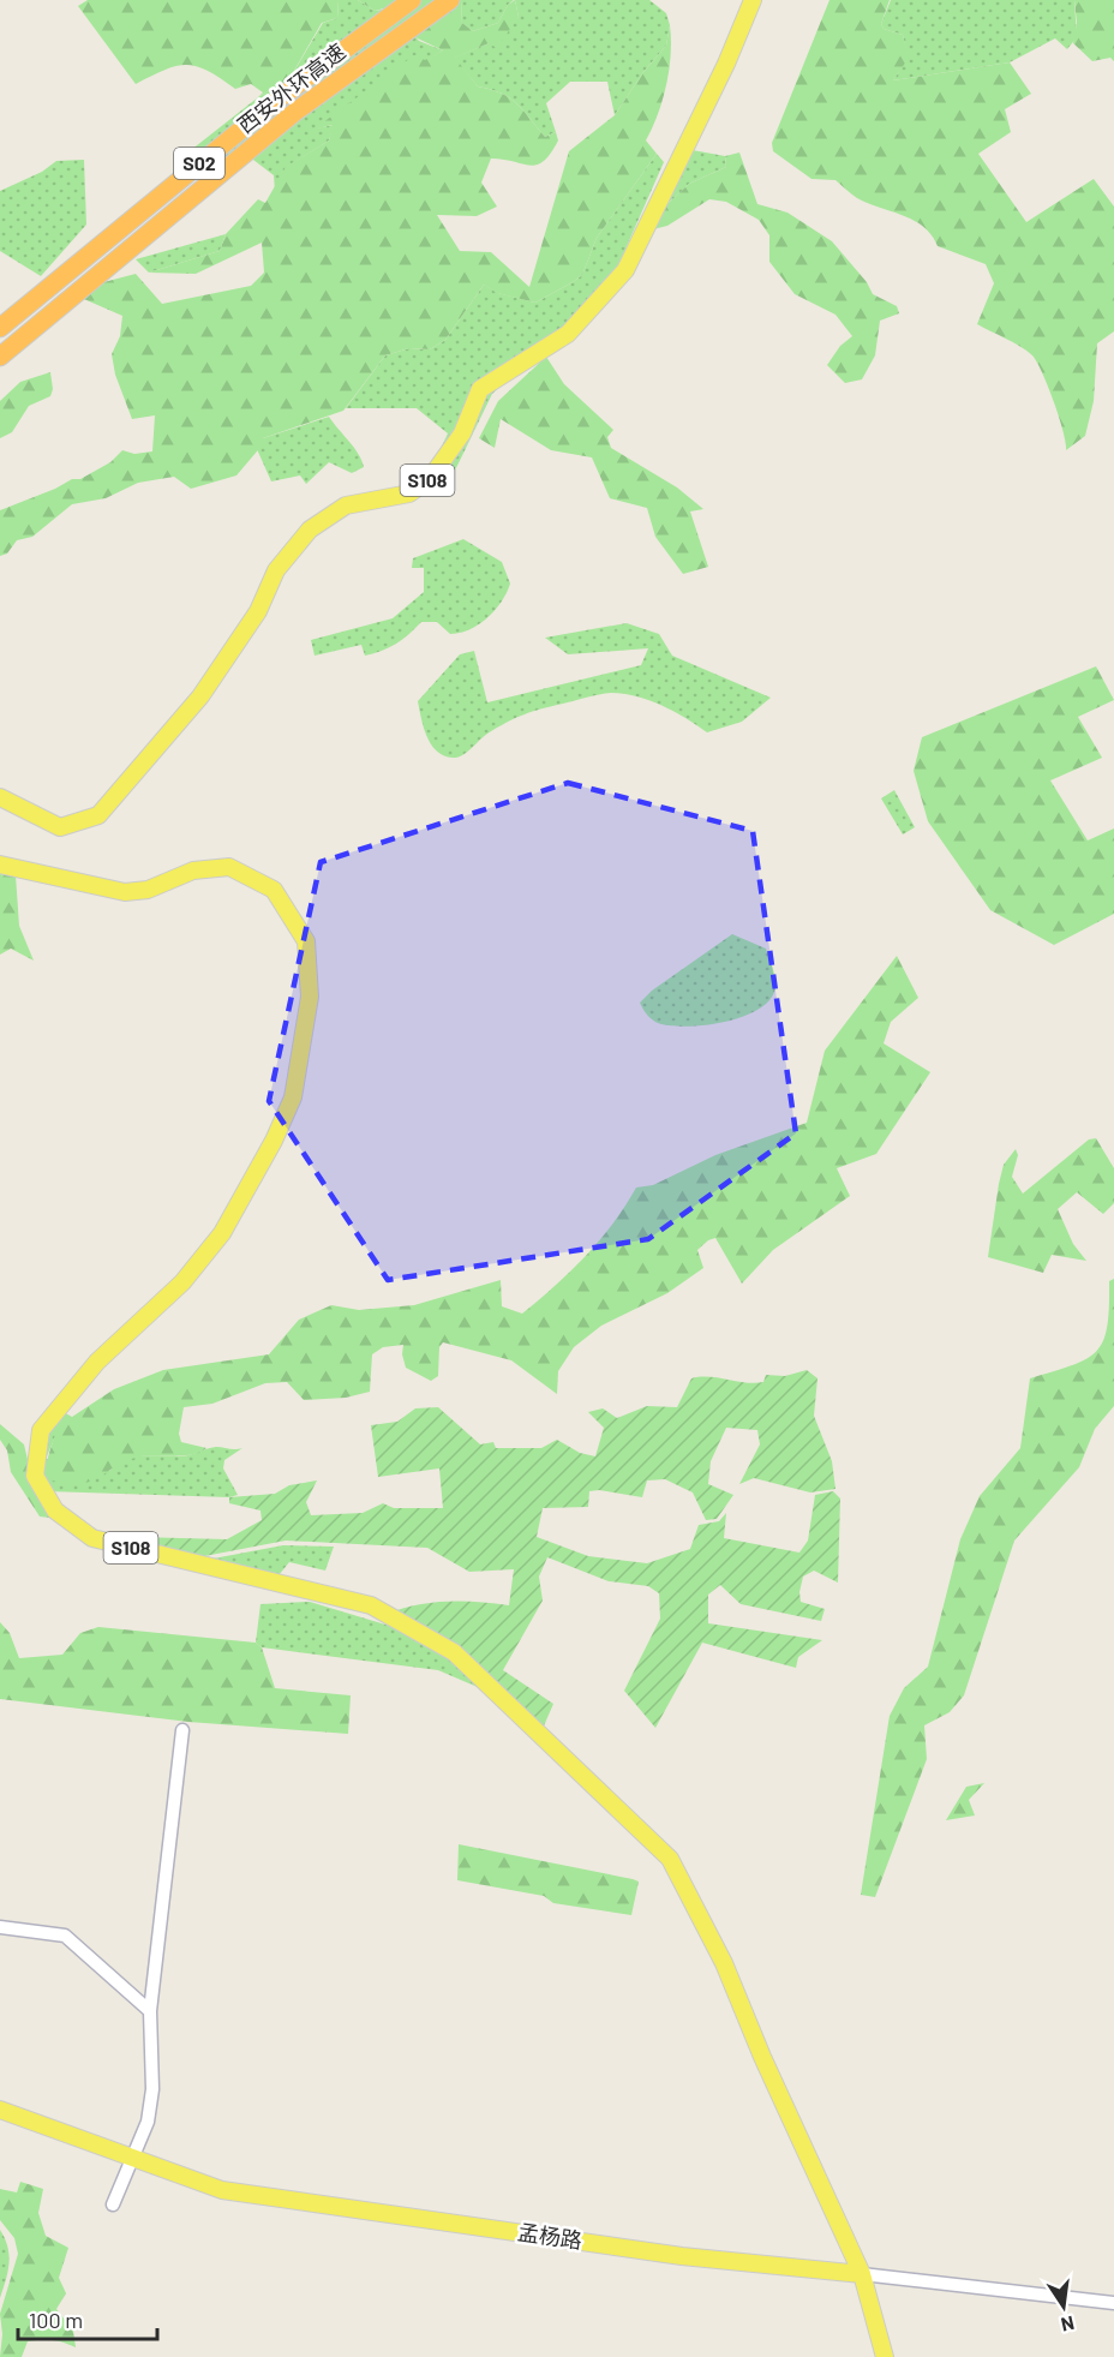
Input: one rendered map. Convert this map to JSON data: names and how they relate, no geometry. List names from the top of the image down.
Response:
{
  "streets": {
    "highway": ["西安外环高速", "S02"],
    "main road": ["S108", "孟杨路"]
  },
  "crossings": [
    ["S108", "孟杨路"]
  ],
  "scale_bar": "100 m",
  "north": "bottom"
}
